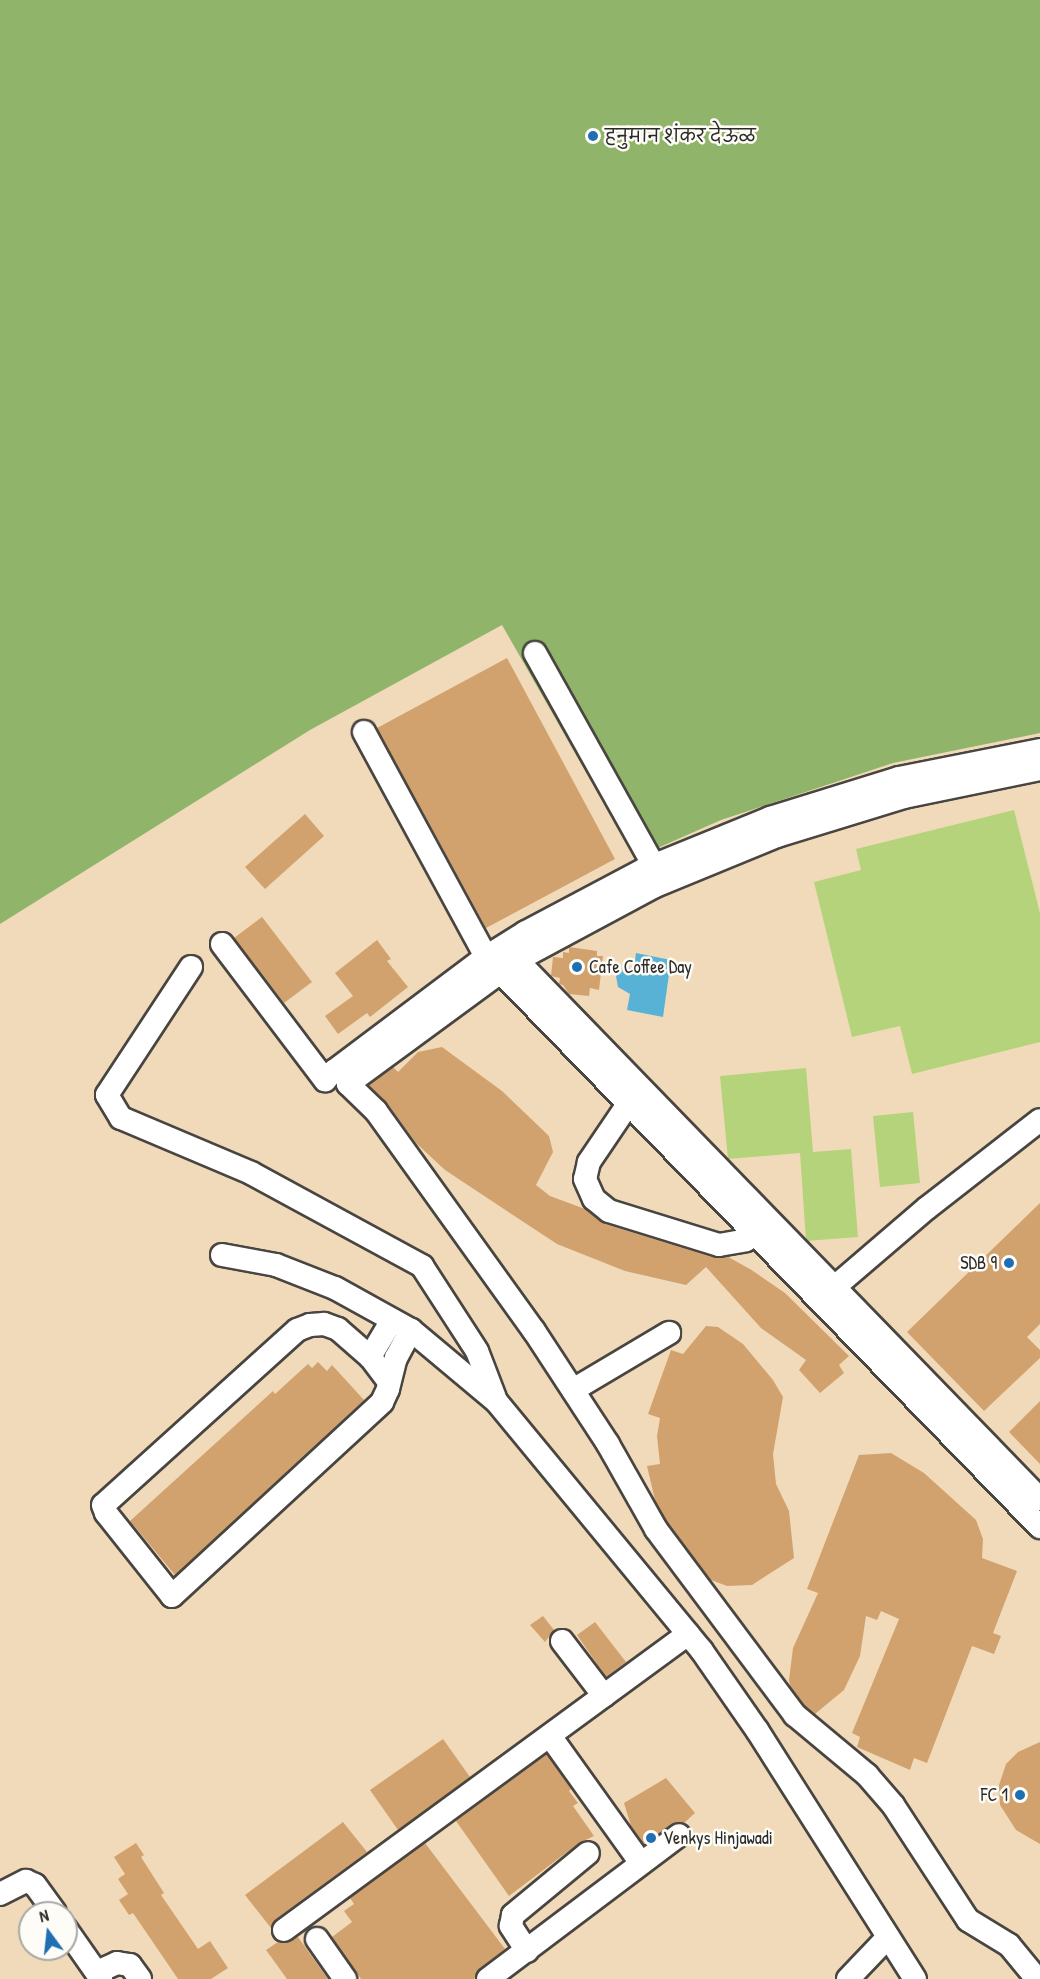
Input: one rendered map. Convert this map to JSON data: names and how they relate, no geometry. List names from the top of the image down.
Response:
{
  "places": [
    "हनुमान शंकर देऊळ",
    "Cafe Coffee Day",
    "SDB 9",
    "FC 1",
    "Venkys Hinjawadi"
  ],
  "north": "top"
}
